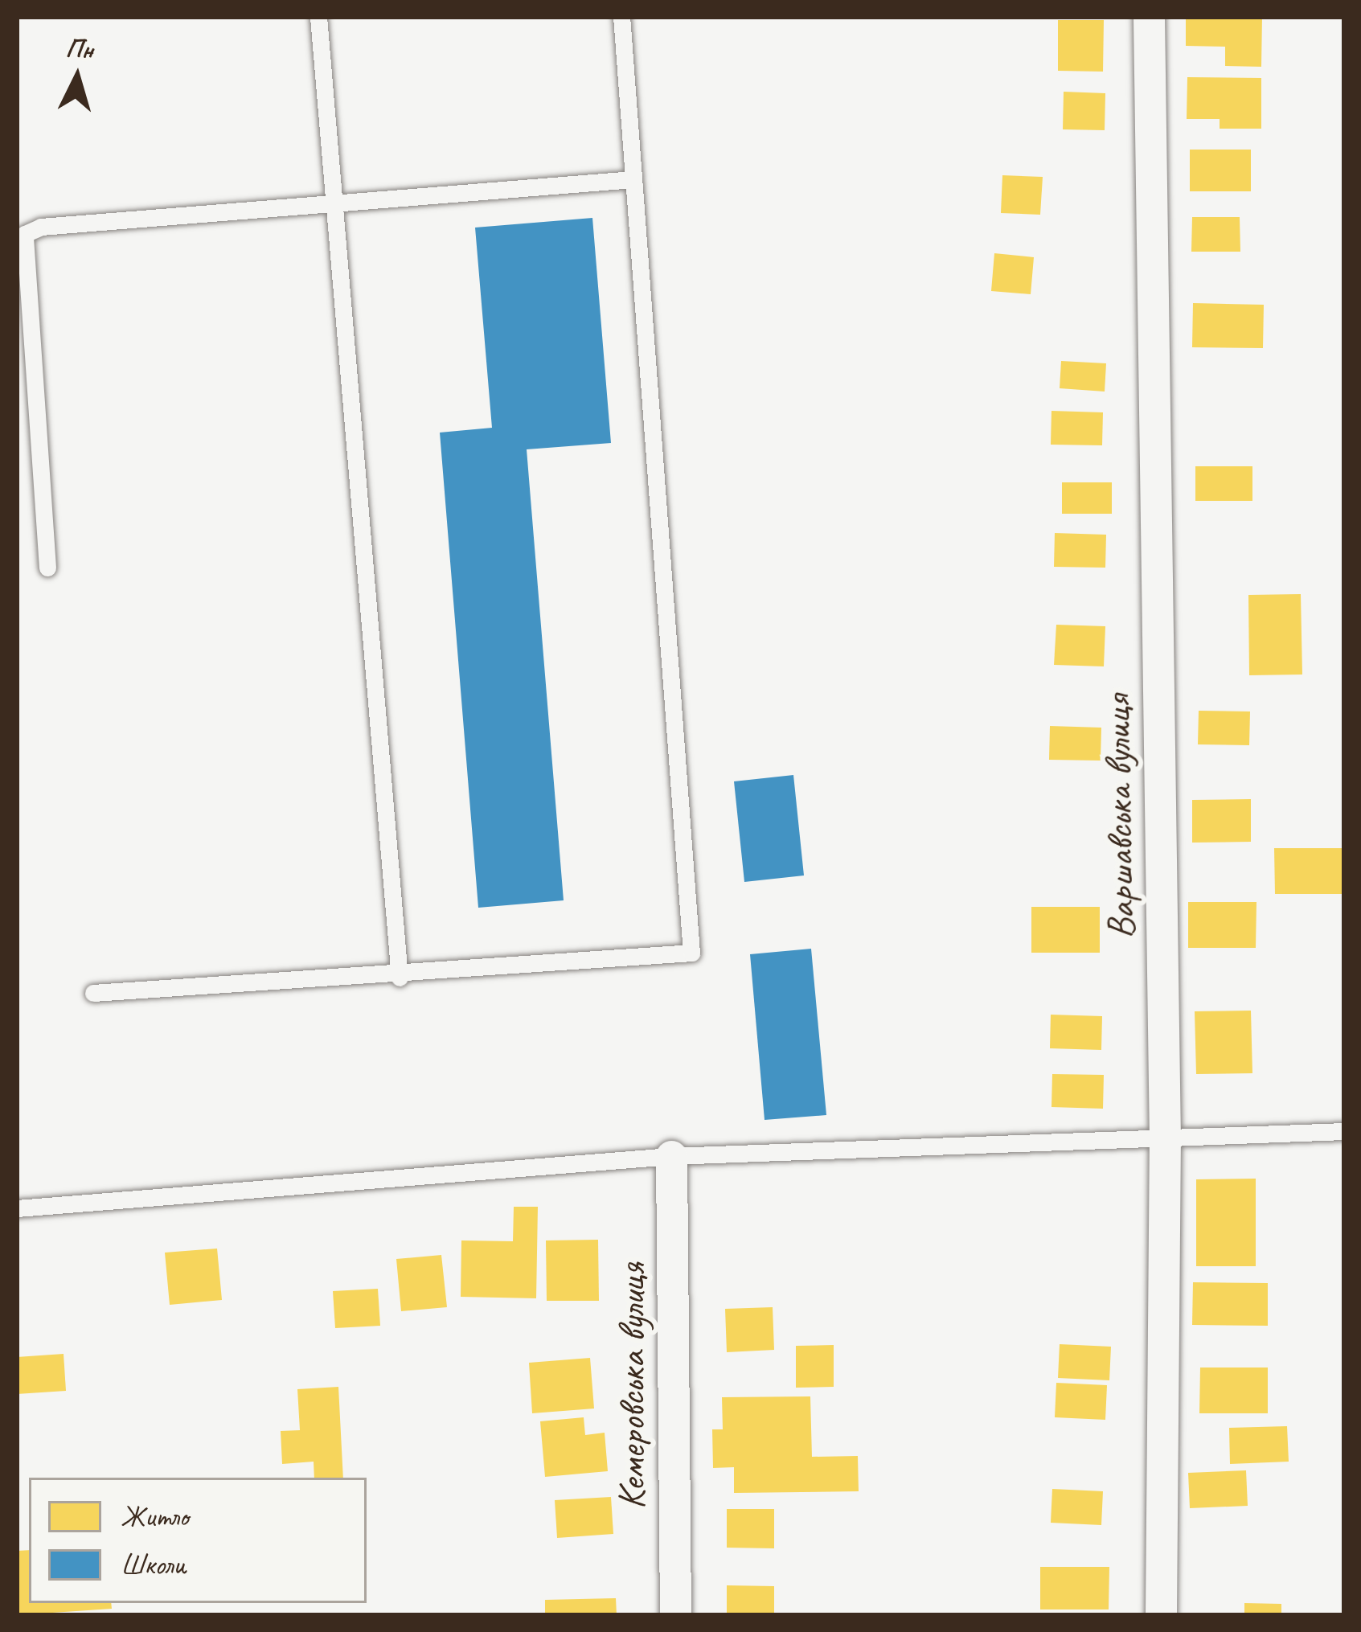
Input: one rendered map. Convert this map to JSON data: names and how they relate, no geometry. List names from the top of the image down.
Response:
{
  "streets": {
    "street": ["Варшавська вулиця", "Кемеровська вулиця"]
  },
  "legend": ["Житло", "Школи"],
  "north": "top"
}
